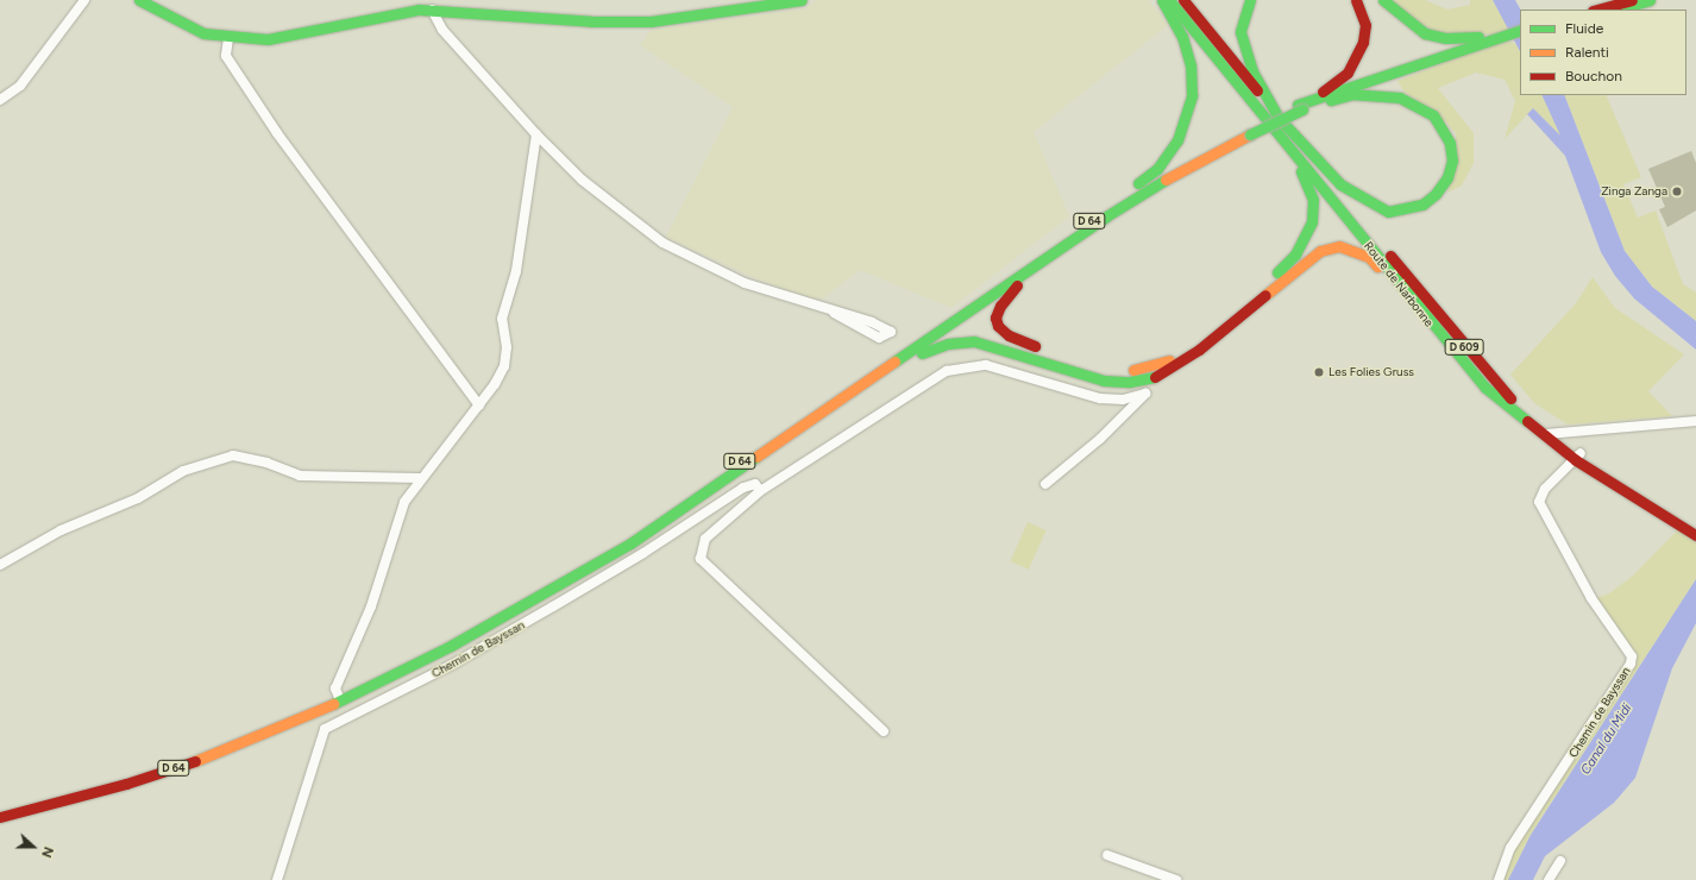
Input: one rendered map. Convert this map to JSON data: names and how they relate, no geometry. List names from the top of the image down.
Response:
{
  "streets": {
    "main road": ["D 64", "Route de Narbonne", "D 609"],
    "street": ["Chemin de Bayssan"]
  },
  "crossings": [
    ["Route de Narbonne", "Chemin de Bayssan"]
  ],
  "water": ["Canal du Midi"],
  "places": ["Zinga Zanga", "Les Folies Gruss"],
  "legend": ["Fluide", "Ralenti", "Bouchon"],
  "north": "right"
}
